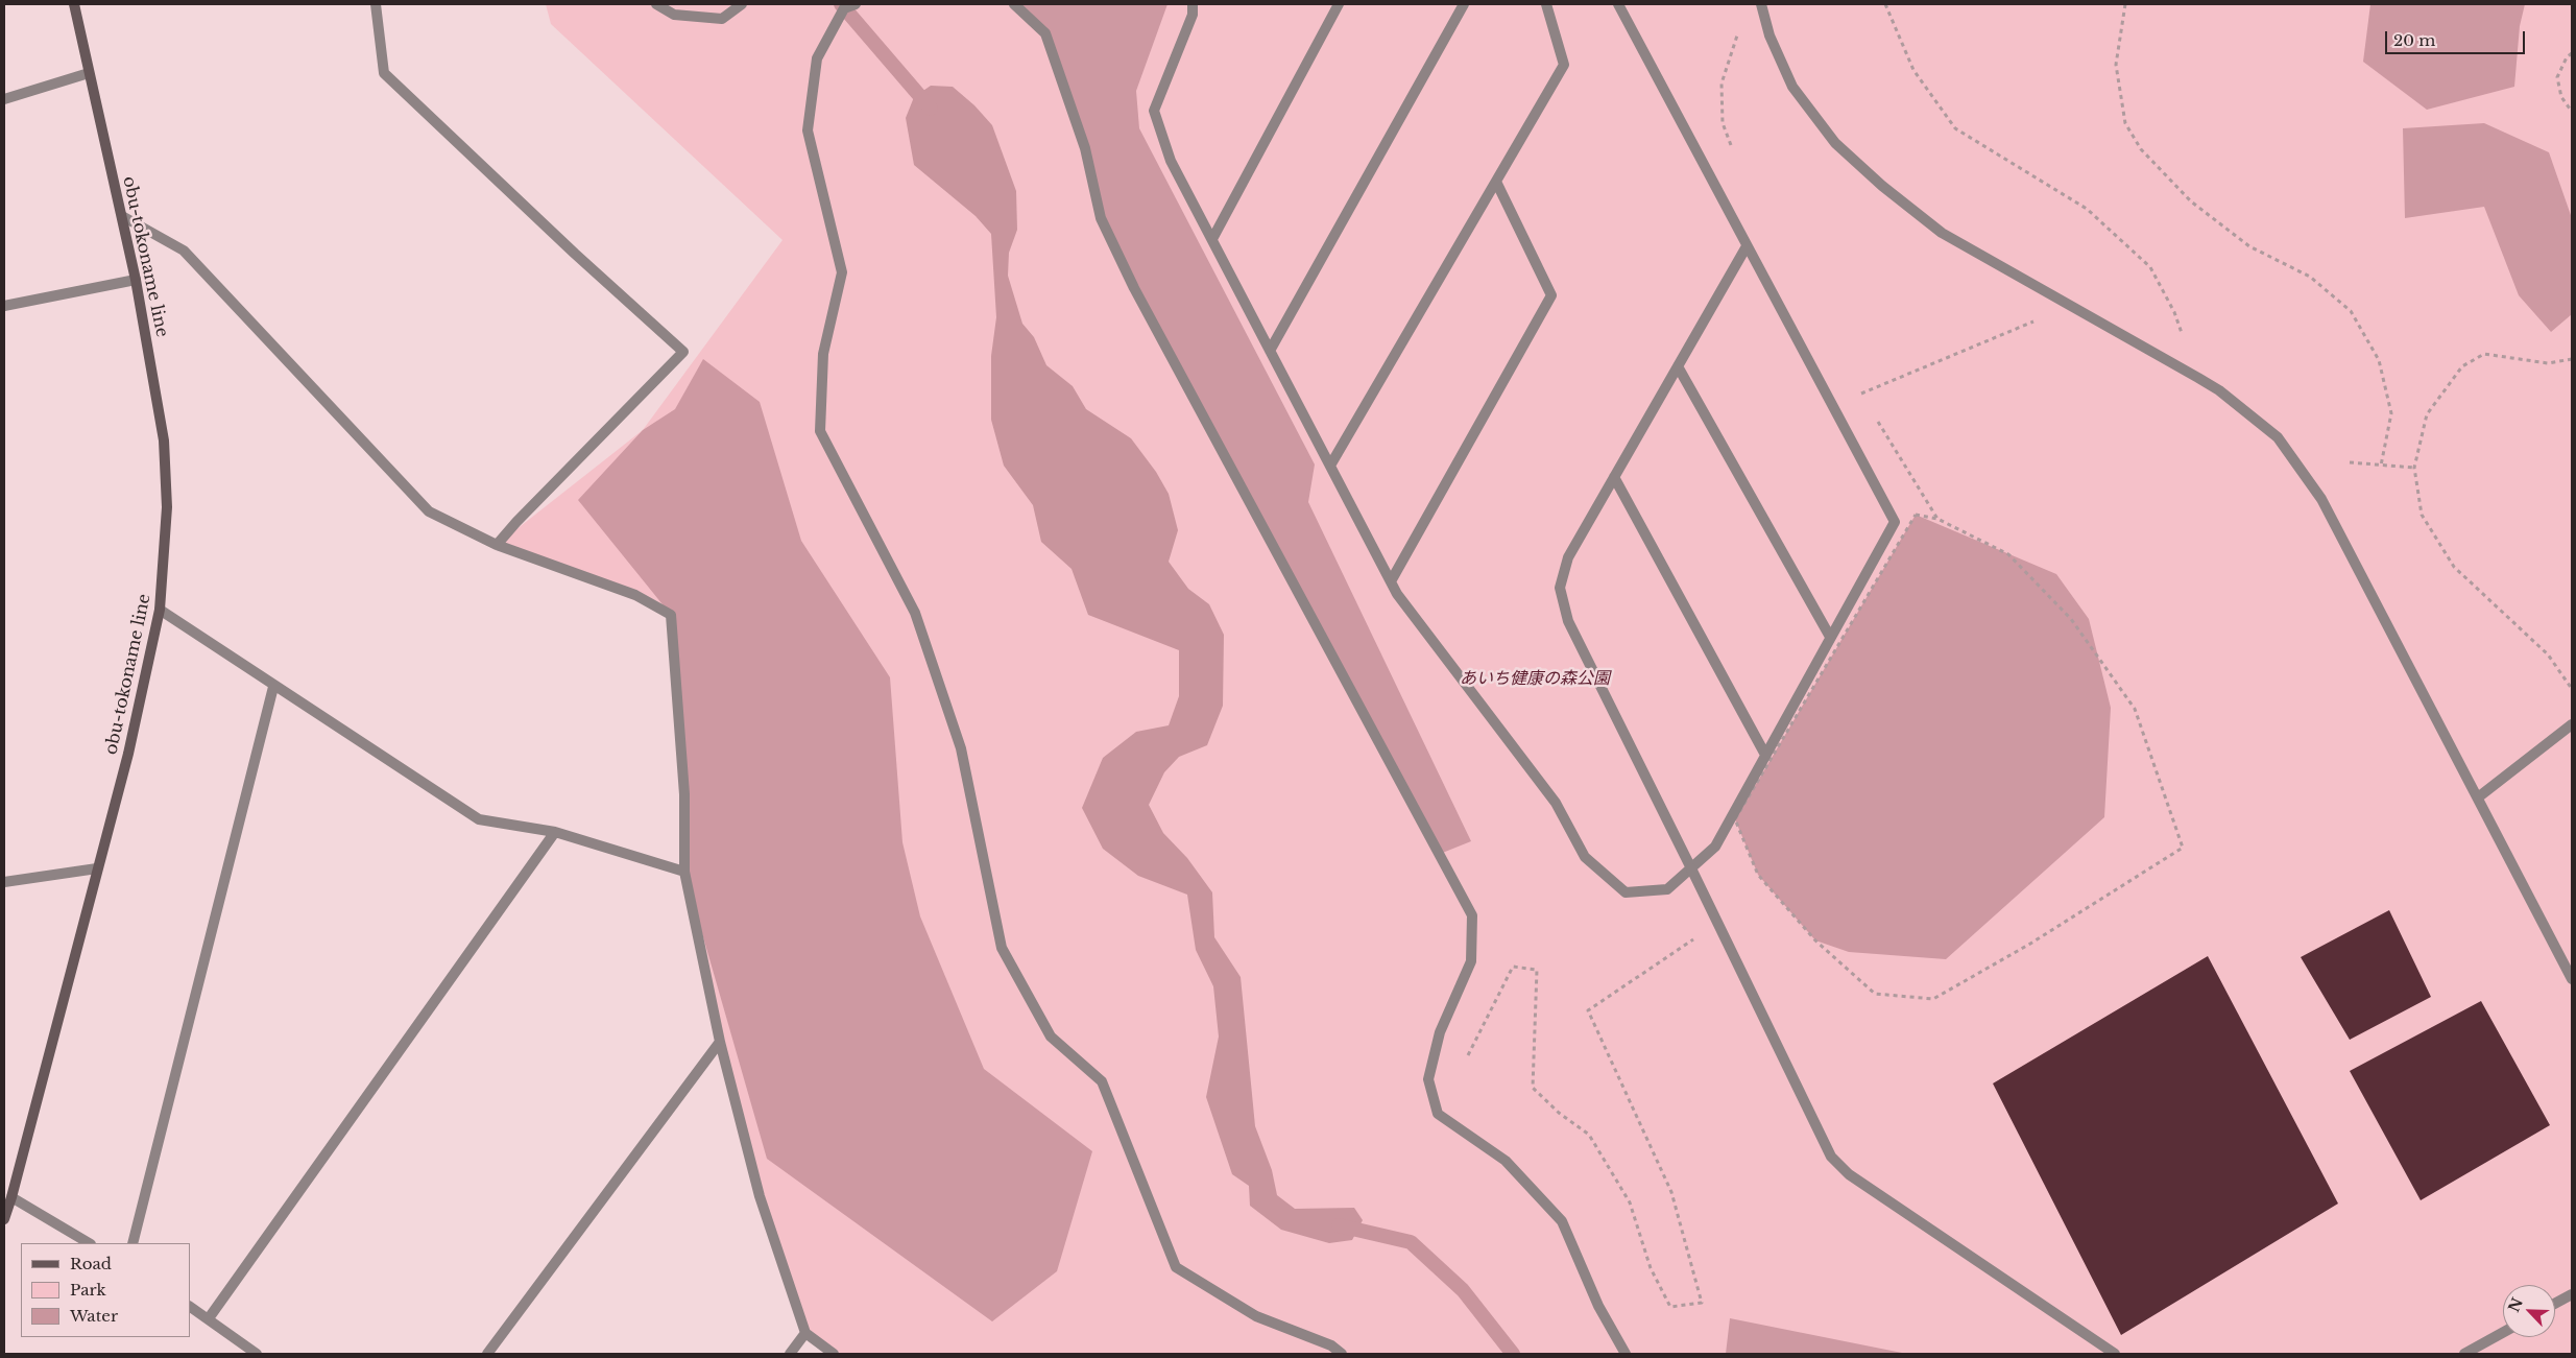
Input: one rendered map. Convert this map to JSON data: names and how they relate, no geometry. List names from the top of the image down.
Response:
{
  "streets": {
    "main road": ["obu-tokoname line"]
  },
  "parks": ["あいち健康の森公園"],
  "legend": ["Road", "Park", "Water"],
  "scale_bar": "20 m",
  "north": "top left"
}
